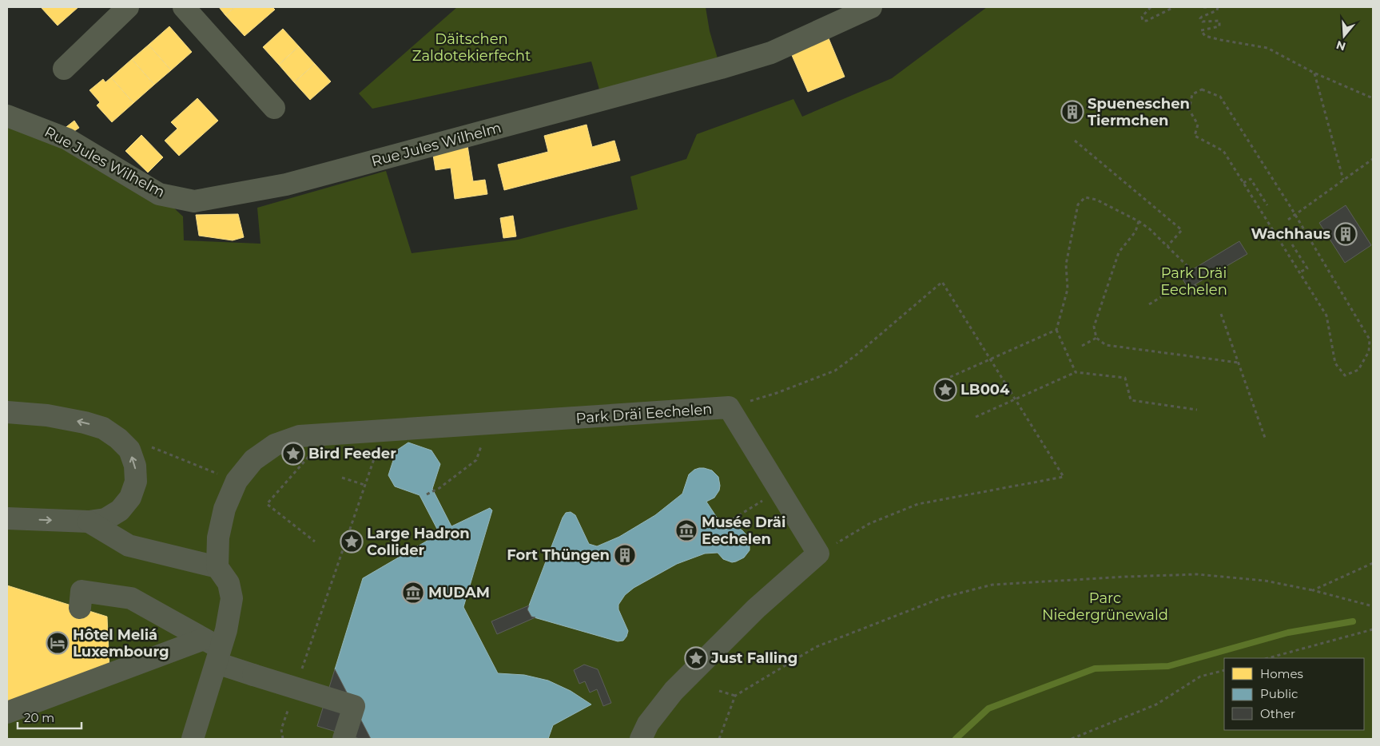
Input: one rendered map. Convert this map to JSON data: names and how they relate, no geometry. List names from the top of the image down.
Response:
{
  "streets": {
    "street": ["Rue Jules Wilhelm", "Park Dräi Eechelen"]
  },
  "parks": ["Däitschen Zaldotekierfecht", "Park Dräi Eechelen", "Parc Niedergrünewald"],
  "places": {
    "building": ["Spueneschen Tiermchen", "Wachhaus", "Fort Thüngen"],
    "place": [
      "LB004",
      "Bird Feeder",
      "Large Hadron Collider",
      "Just Falling"
    ],
    "museum": ["Musée Dräi Eechelen", "MUDAM"],
    "hotel": ["Hôtel Meliá Luxembourg"]
  },
  "legend": ["Homes", "Public", "Other"],
  "scale_bar": "20 m",
  "north": "bottom"
}
